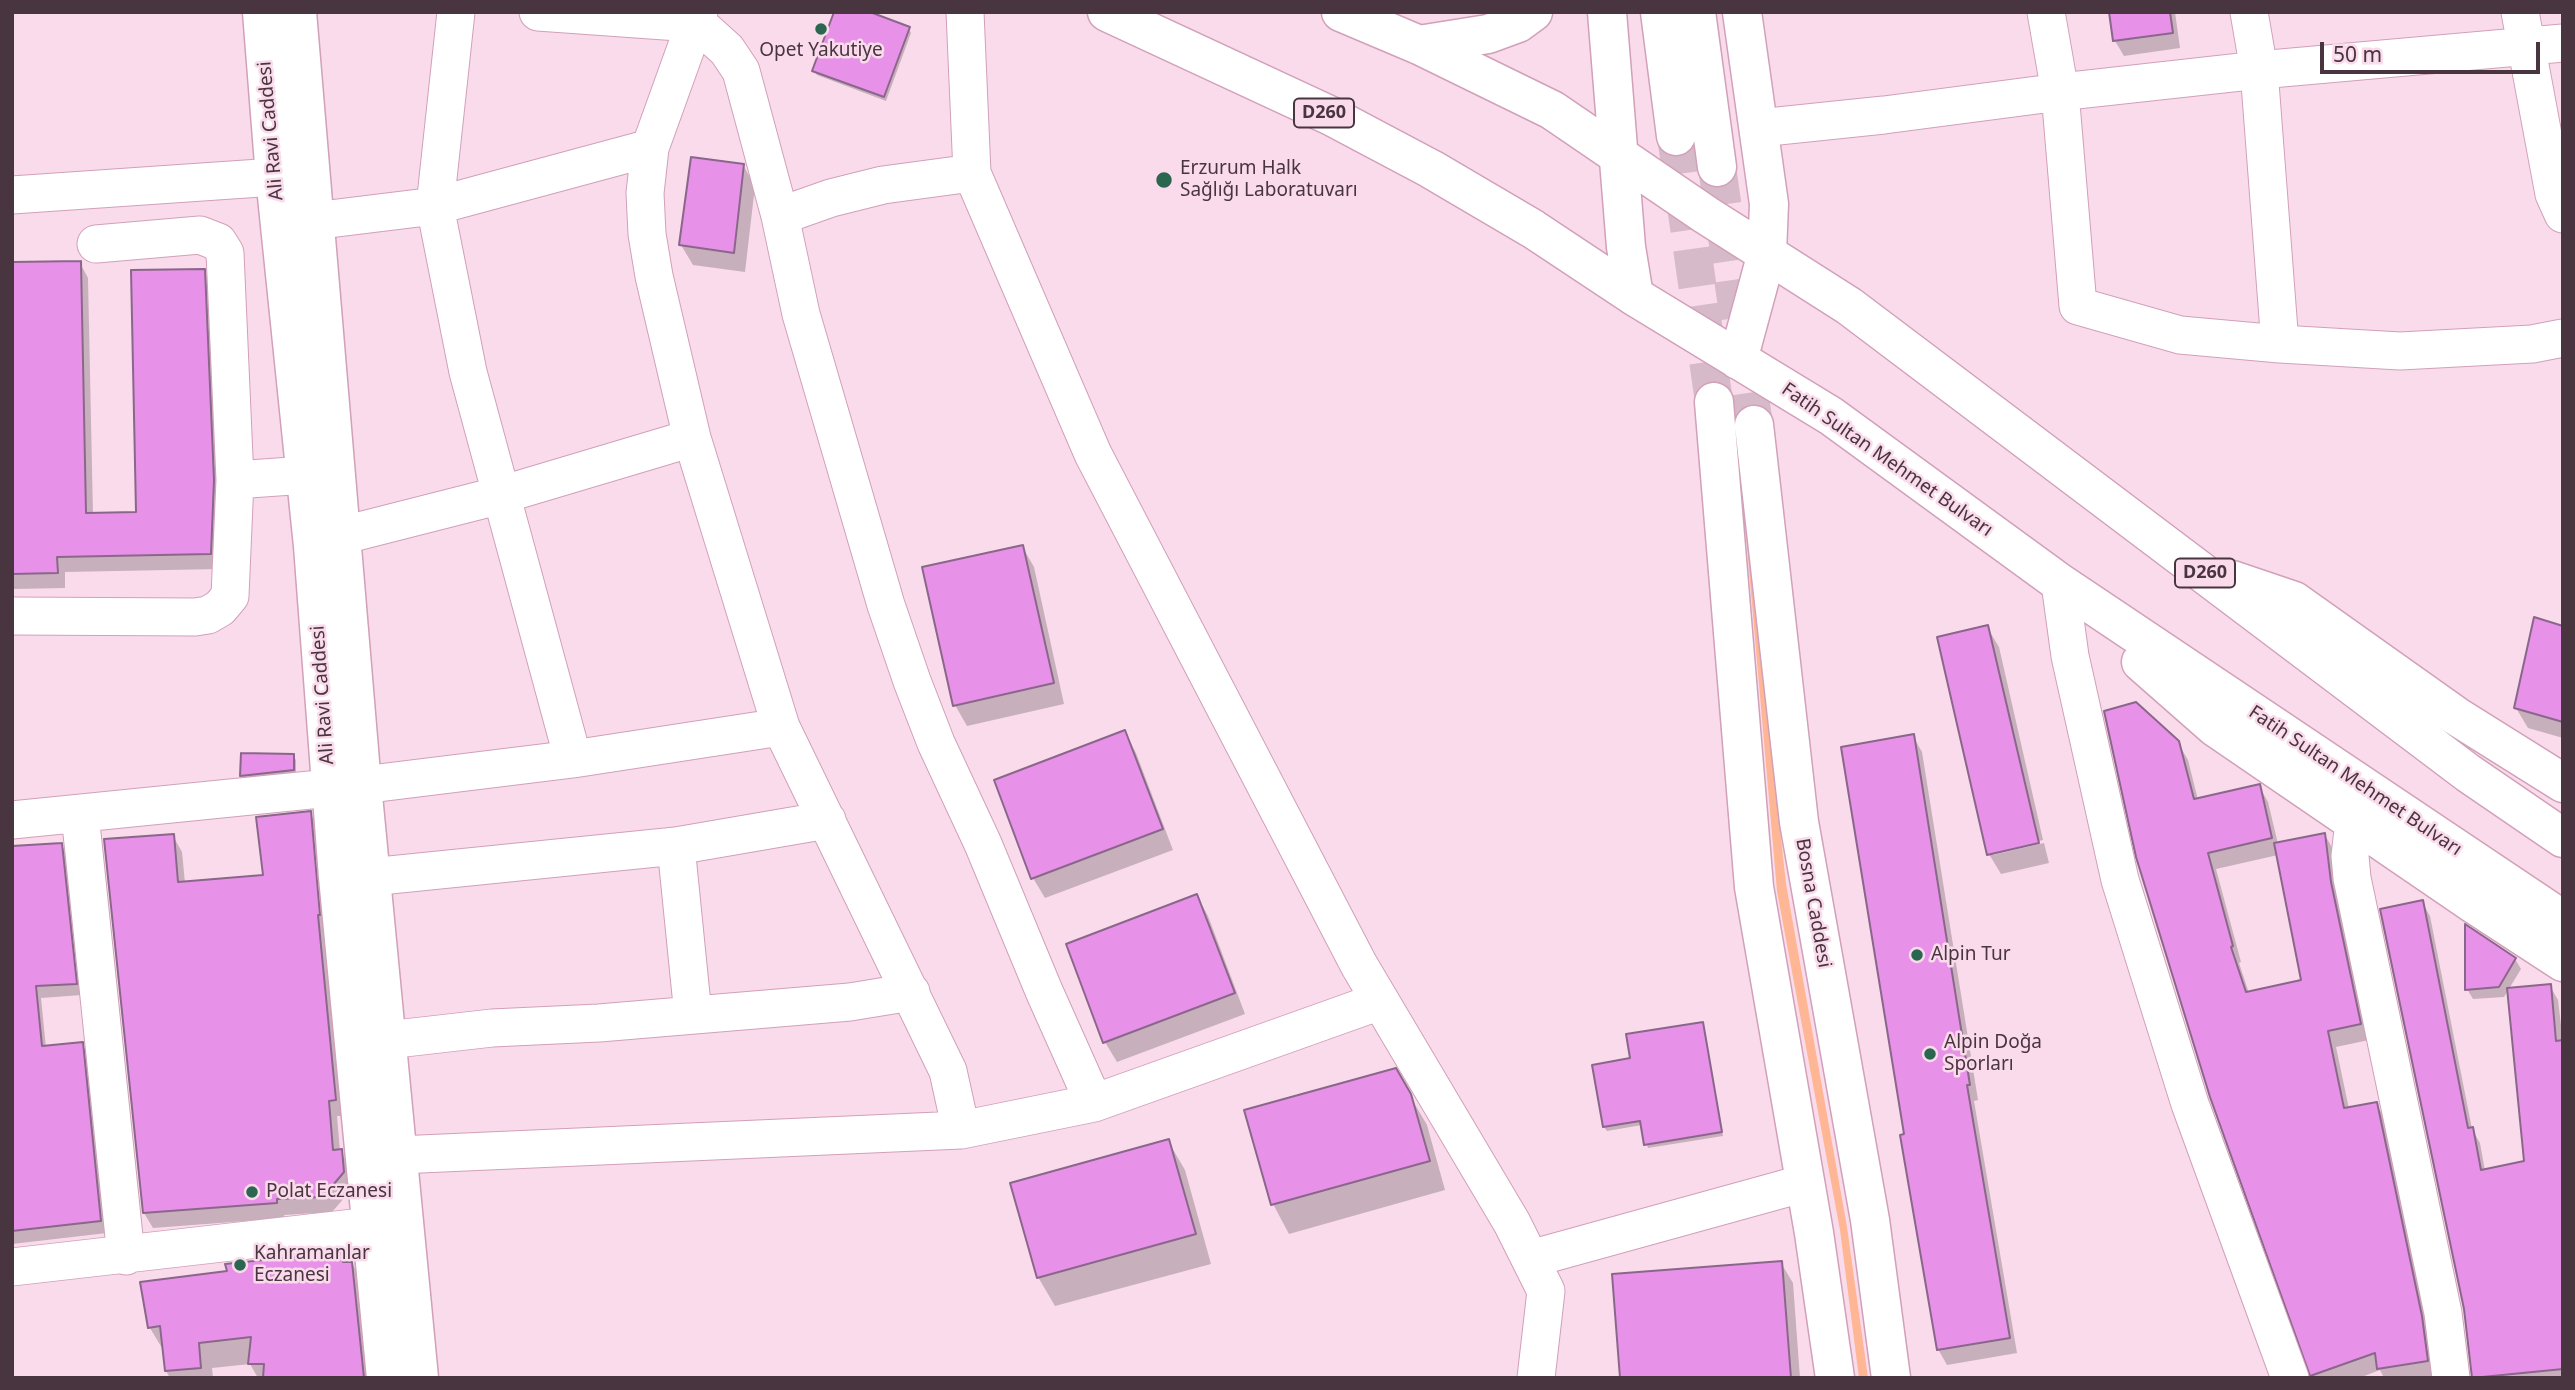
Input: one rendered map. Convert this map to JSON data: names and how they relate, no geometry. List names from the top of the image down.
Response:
{
  "streets": {
    "main road": [
      "D260",
      "Ali Ravi Caddesi",
      "Fatih Sultan Mehmet Bulvarı",
      "Bosna Caddesi"
    ]
  },
  "places": [
    "Opet Yakutiye",
    "Erzurum Halk Sağlığı Laboratuvarı",
    "Alpin Tur",
    "Alpin Doğa Sporları",
    "Polat Eczanesi",
    "Kahramanlar Eczanesi"
  ],
  "scale_bar": "50 m"
}
